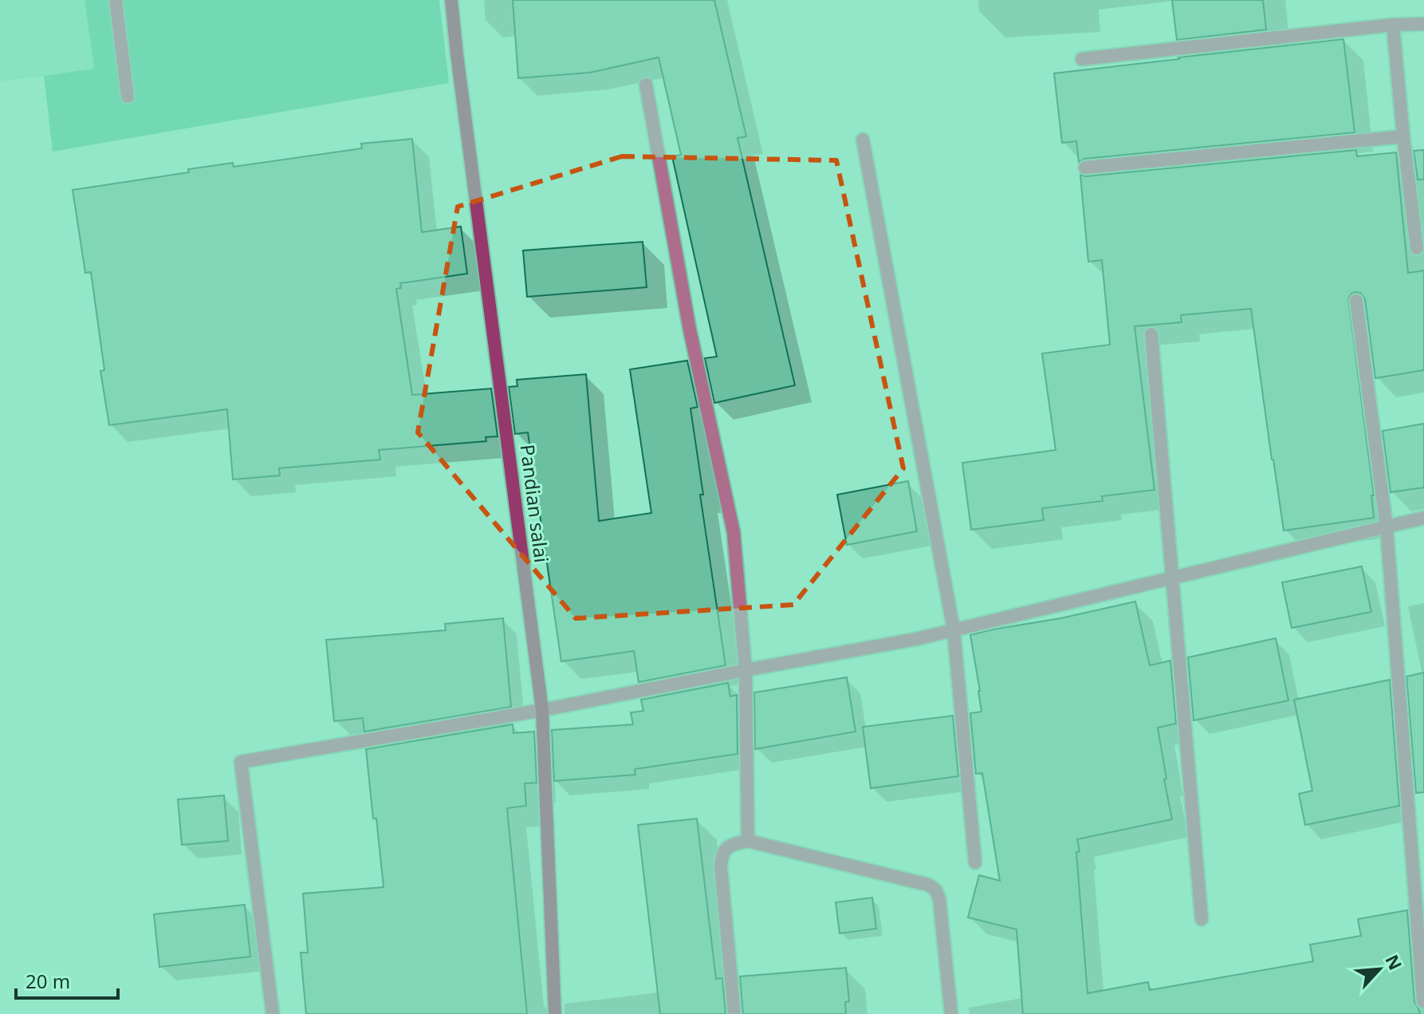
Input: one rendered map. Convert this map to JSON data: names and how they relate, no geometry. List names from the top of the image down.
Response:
{
  "streets": {
    "street": ["Pandian salai"]
  },
  "scale_bar": "20 m",
  "north": "top right"
}
